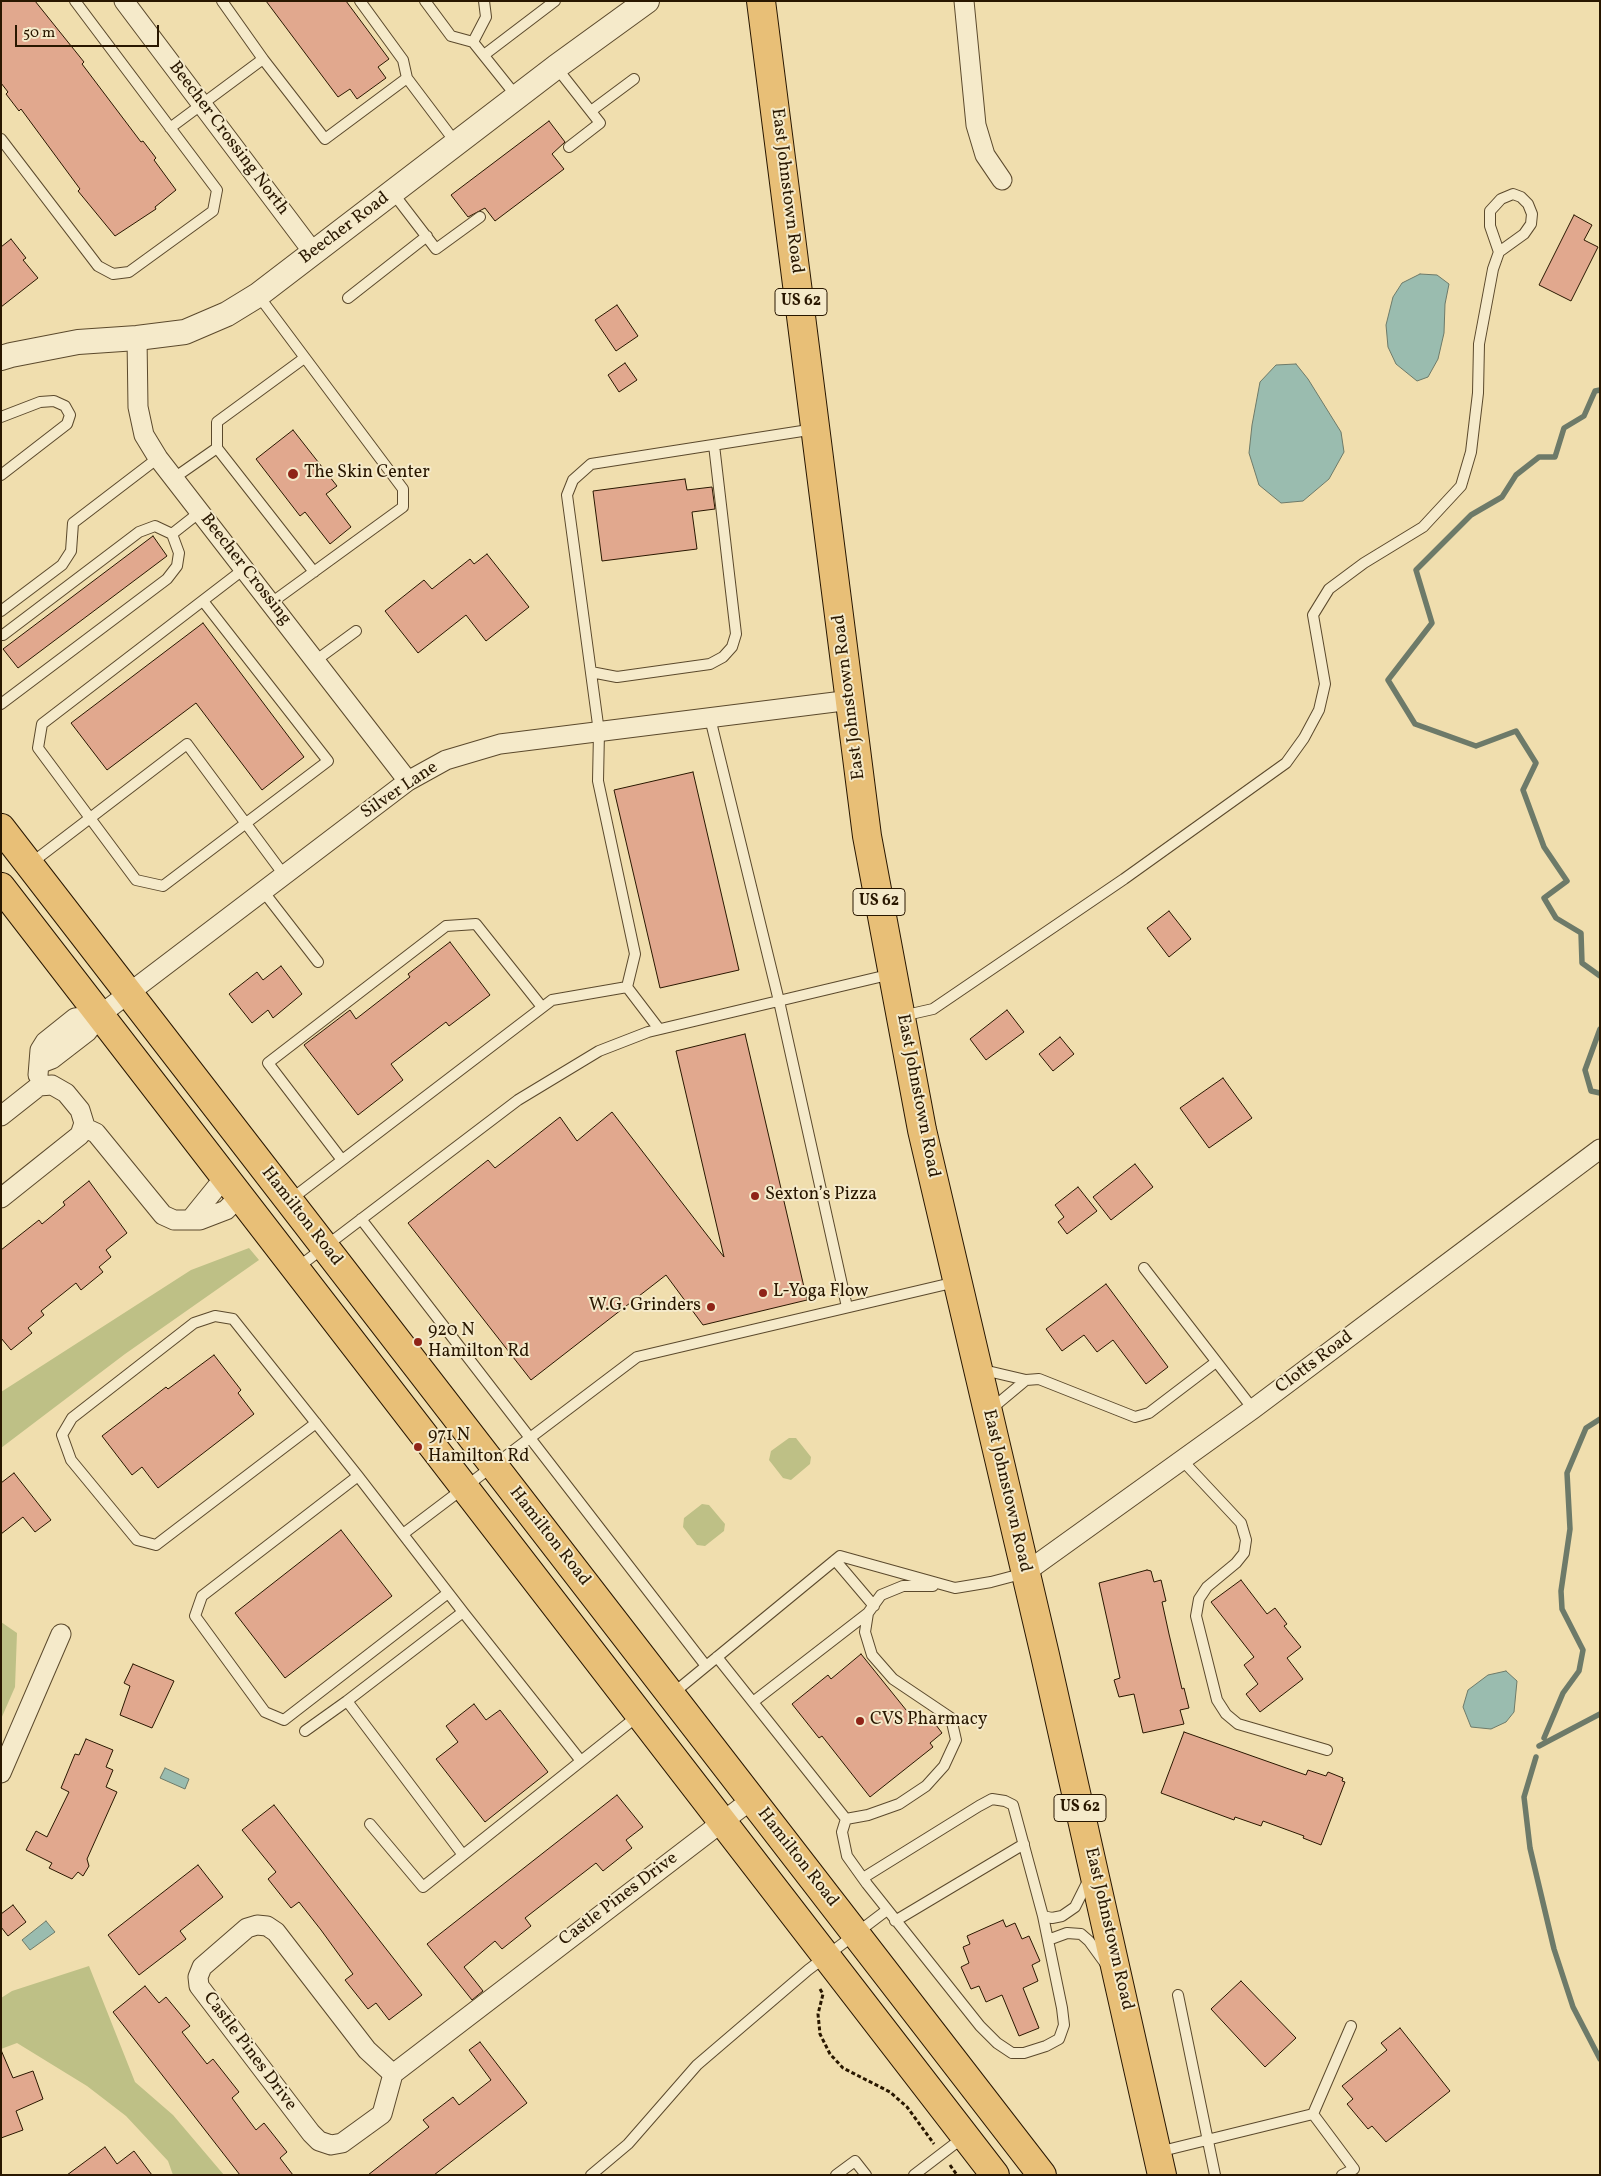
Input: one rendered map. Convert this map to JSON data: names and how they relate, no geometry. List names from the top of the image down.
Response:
{
  "streets": {
    "main road": ["East Johnstown Road", "US 62", "Hamilton Road"],
    "street": [
      "Beecher Crossing North",
      "Beecher Road",
      "Beecher Crossing",
      "Silver Lane",
      "Clotts Road",
      "Castle Pines Drive"
    ]
  },
  "crossings": [
    ["Beecher Crossing North", "Beecher Road"],
    ["East Johnstown Road", "Silver Lane"],
    ["East Johnstown Road", "Clotts Road"],
    ["Beecher Road", "Beecher Crossing"],
    ["Beecher Crossing", "Silver Lane"],
    ["Silver Lane", "Hamilton Road"],
    ["Hamilton Road", "Castle Pines Drive"]
  ],
  "places": [
    "The Skin Center",
    "Sexton’s Pizza",
    "L-Yoga Flow",
    "W.G. Grinders",
    "920 N Hamilton Rd",
    "971 N Hamilton Rd",
    "CVS Pharmacy"
  ],
  "scale_bar": "50 m"
}
